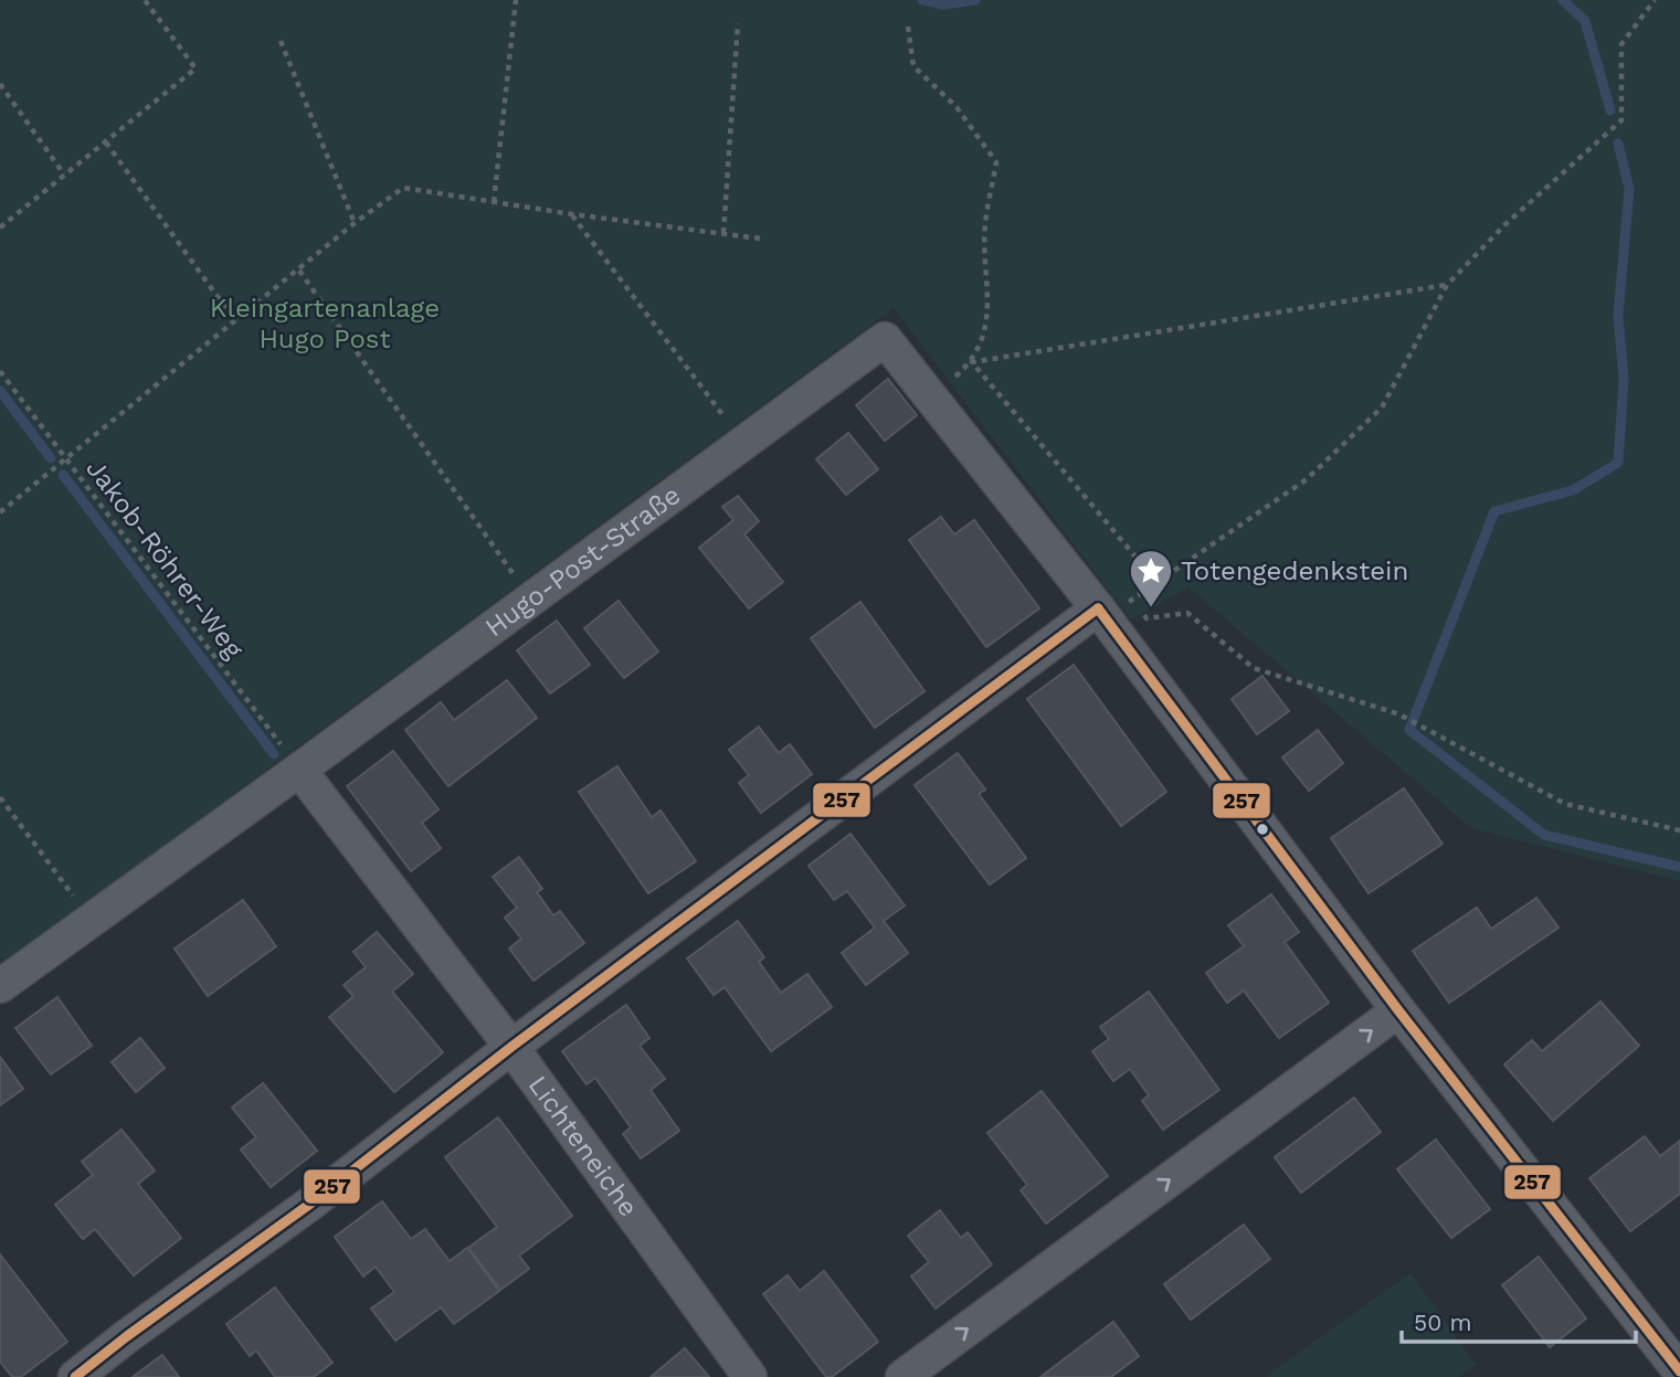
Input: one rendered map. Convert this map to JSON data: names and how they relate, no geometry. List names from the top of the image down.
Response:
{
  "streets": {
    "street": ["Hugo-Post-Straße", "Lichteneiche"],
    "path": ["Jakob-Röhrer-Weg"]
  },
  "crossings": [
    ["Jakob-Röhrer-Weg", "Hugo-Post-Straße"],
    ["Jakob-Röhrer-Weg", "Lichteneiche"],
    ["Hugo-Post-Straße", "Lichteneiche"]
  ],
  "parks": ["Kleingartenanlage Hugo Post"],
  "places": {
    "place": ["Totengedenkstein"]
  },
  "lines": ["transit line 257"],
  "scale_bar": "50 m"
}
